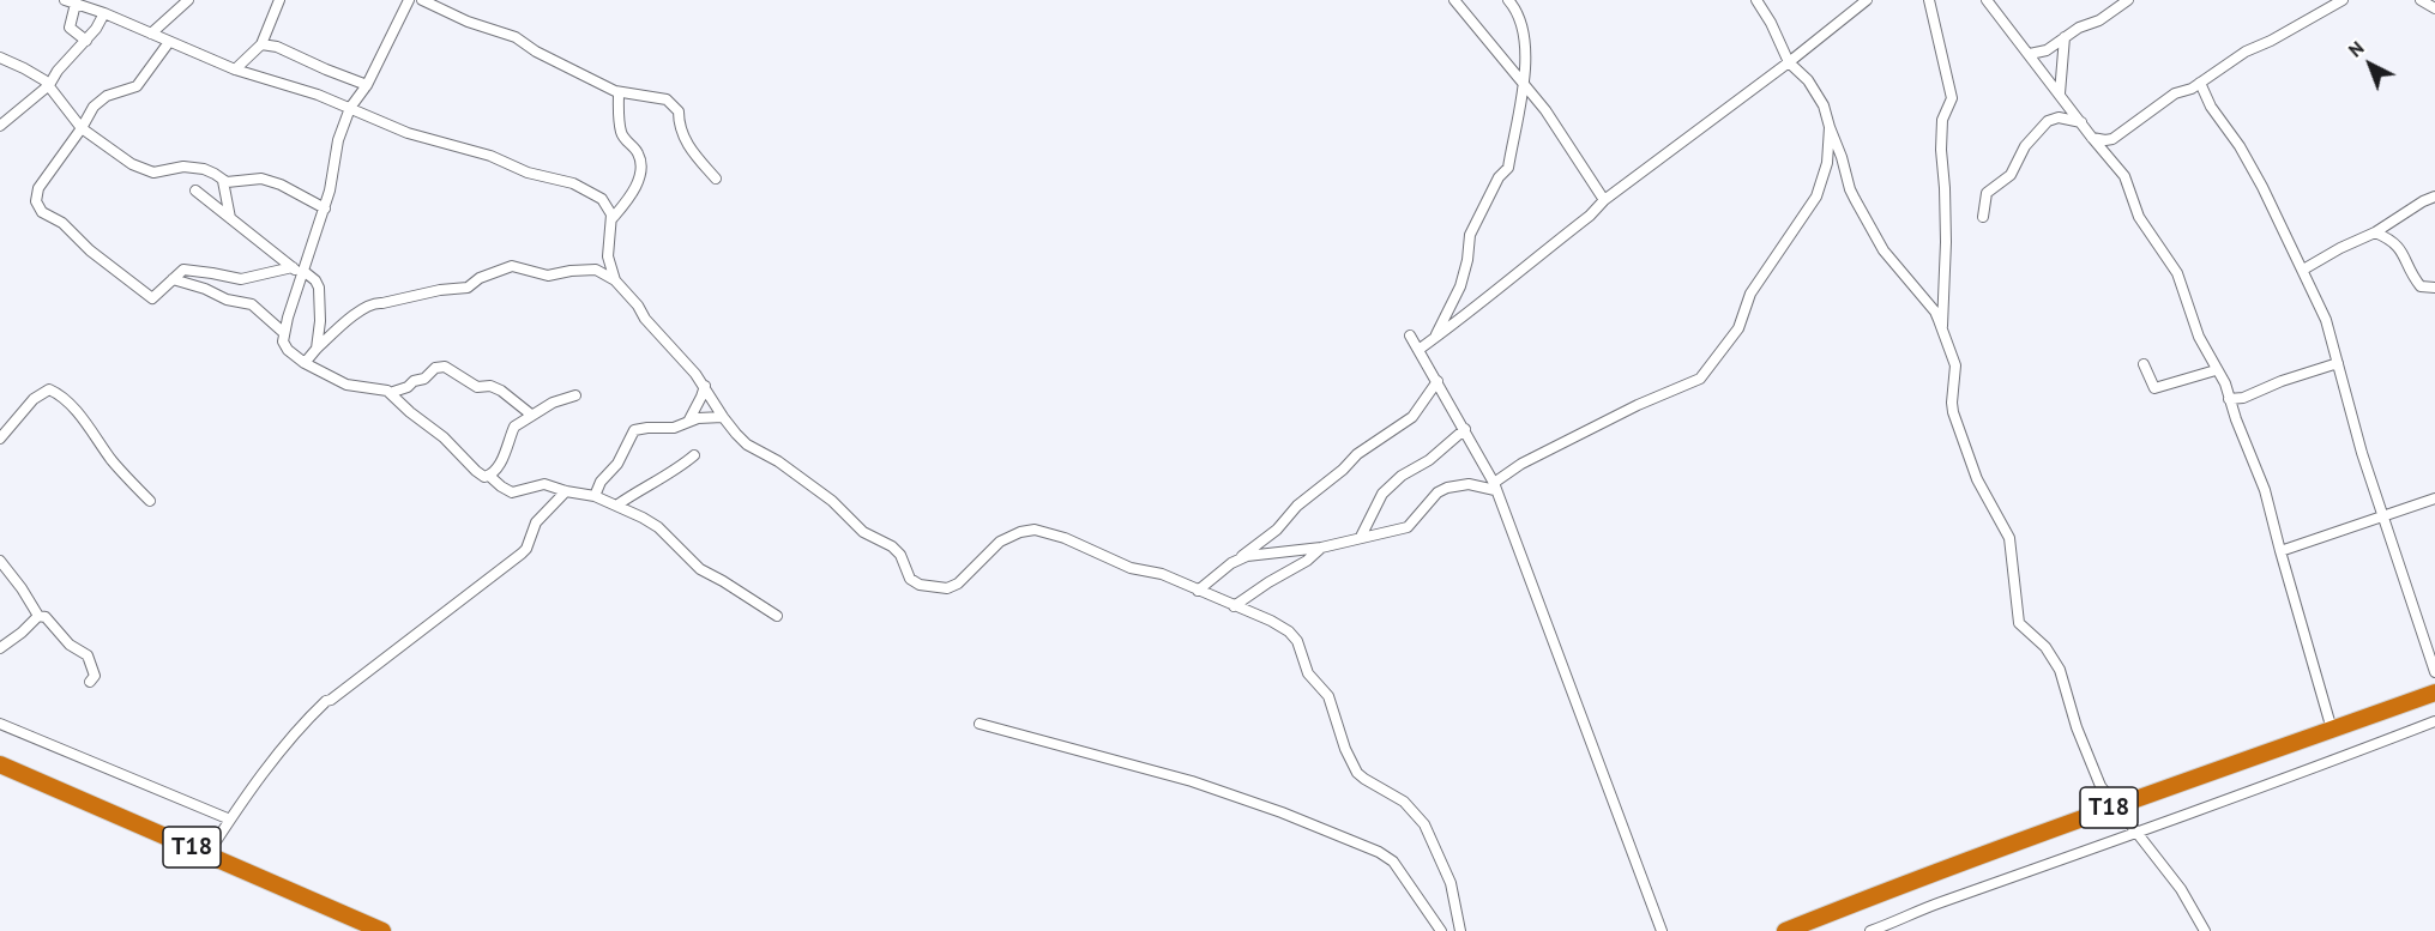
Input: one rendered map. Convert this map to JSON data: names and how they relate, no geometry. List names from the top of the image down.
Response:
{
  "streets": {
    "highway": ["T18"]
  },
  "north": "top left"
}
